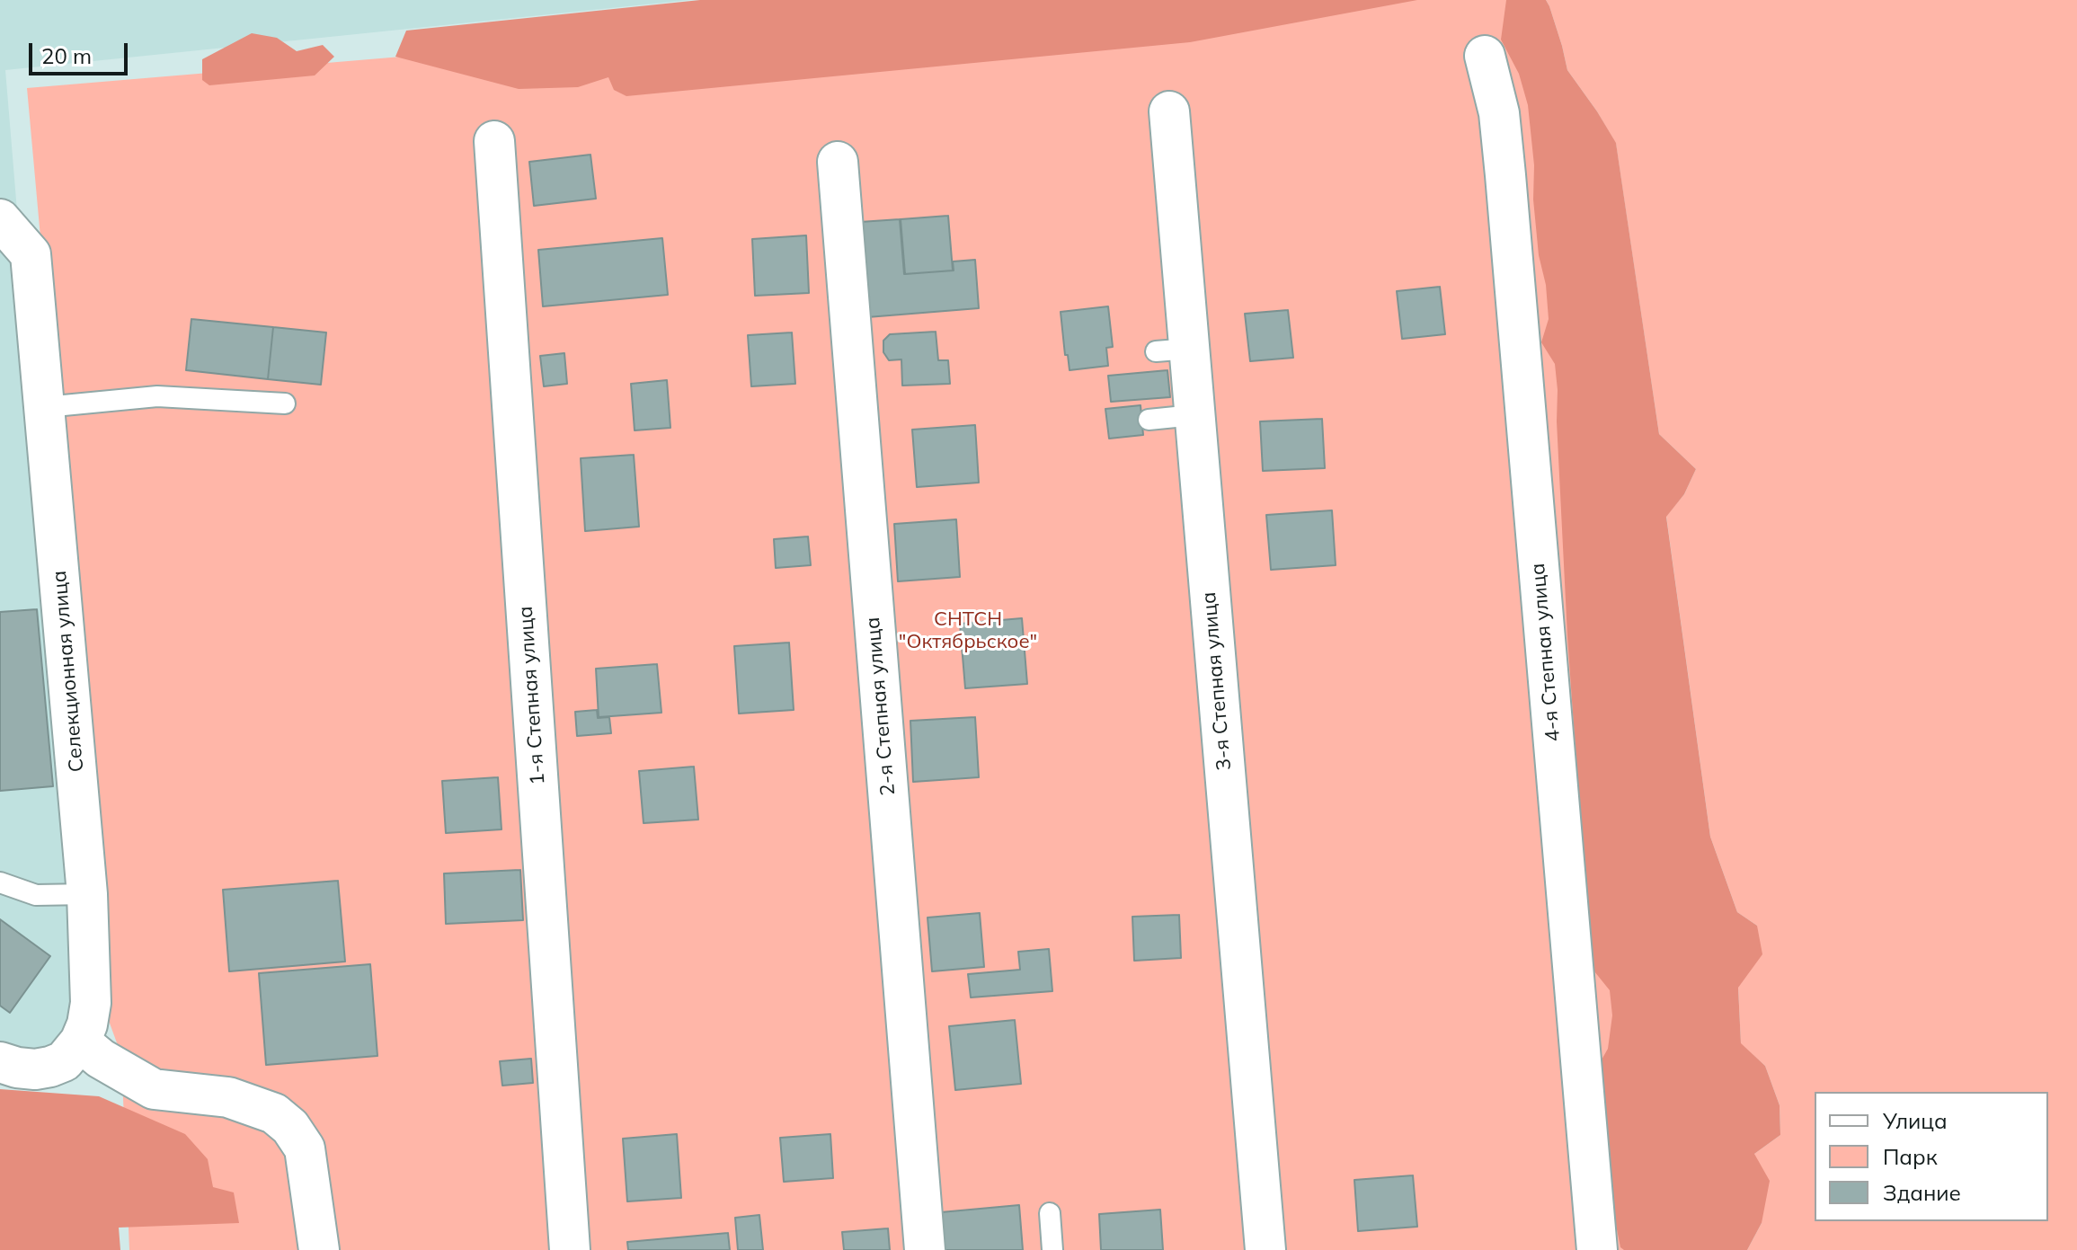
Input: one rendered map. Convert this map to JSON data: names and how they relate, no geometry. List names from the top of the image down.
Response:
{
  "streets": {
    "street": [
      "4-я Степная улица",
      "Селекционная улица",
      "3-я Степная улица",
      "1-я Степная улица",
      "2-я Степная улица"
    ]
  },
  "parks": ["СНТСН \"Октябрьское\""],
  "legend": ["Улица", "Парк", "Здание"],
  "scale_bar": "20 m"
}
